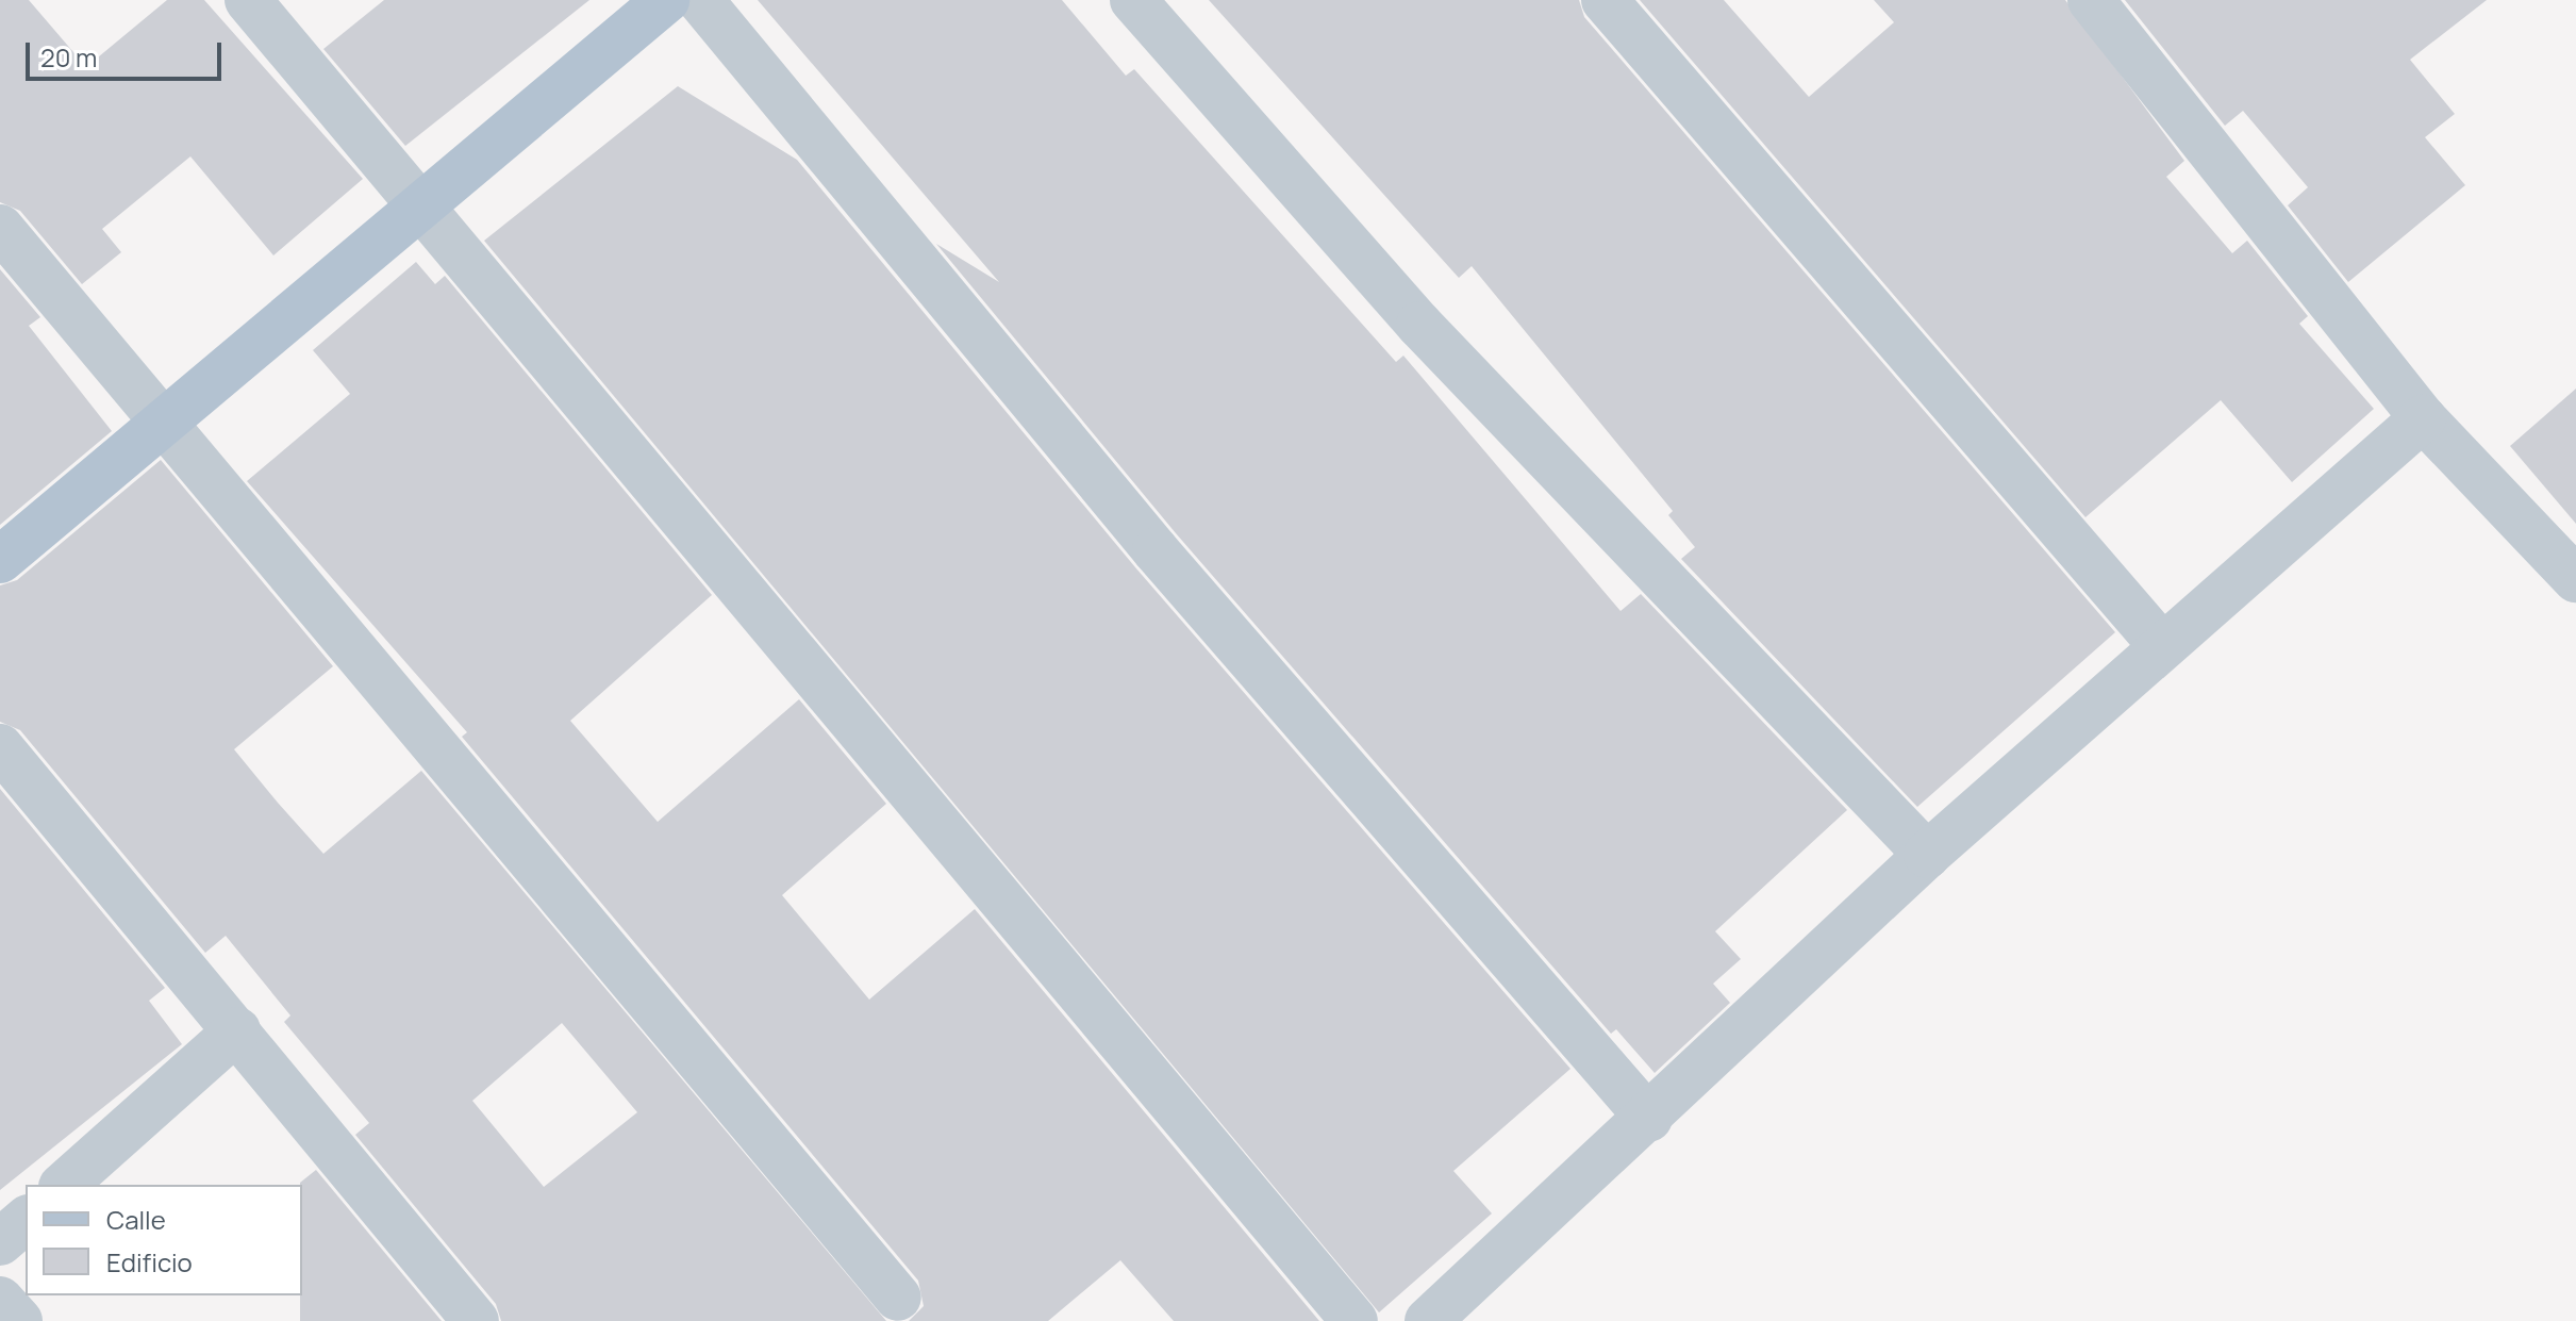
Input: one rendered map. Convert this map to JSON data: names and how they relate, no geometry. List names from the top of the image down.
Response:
{
  "legend": ["Calle", "Edificio"],
  "scale_bar": "20 m"
}
